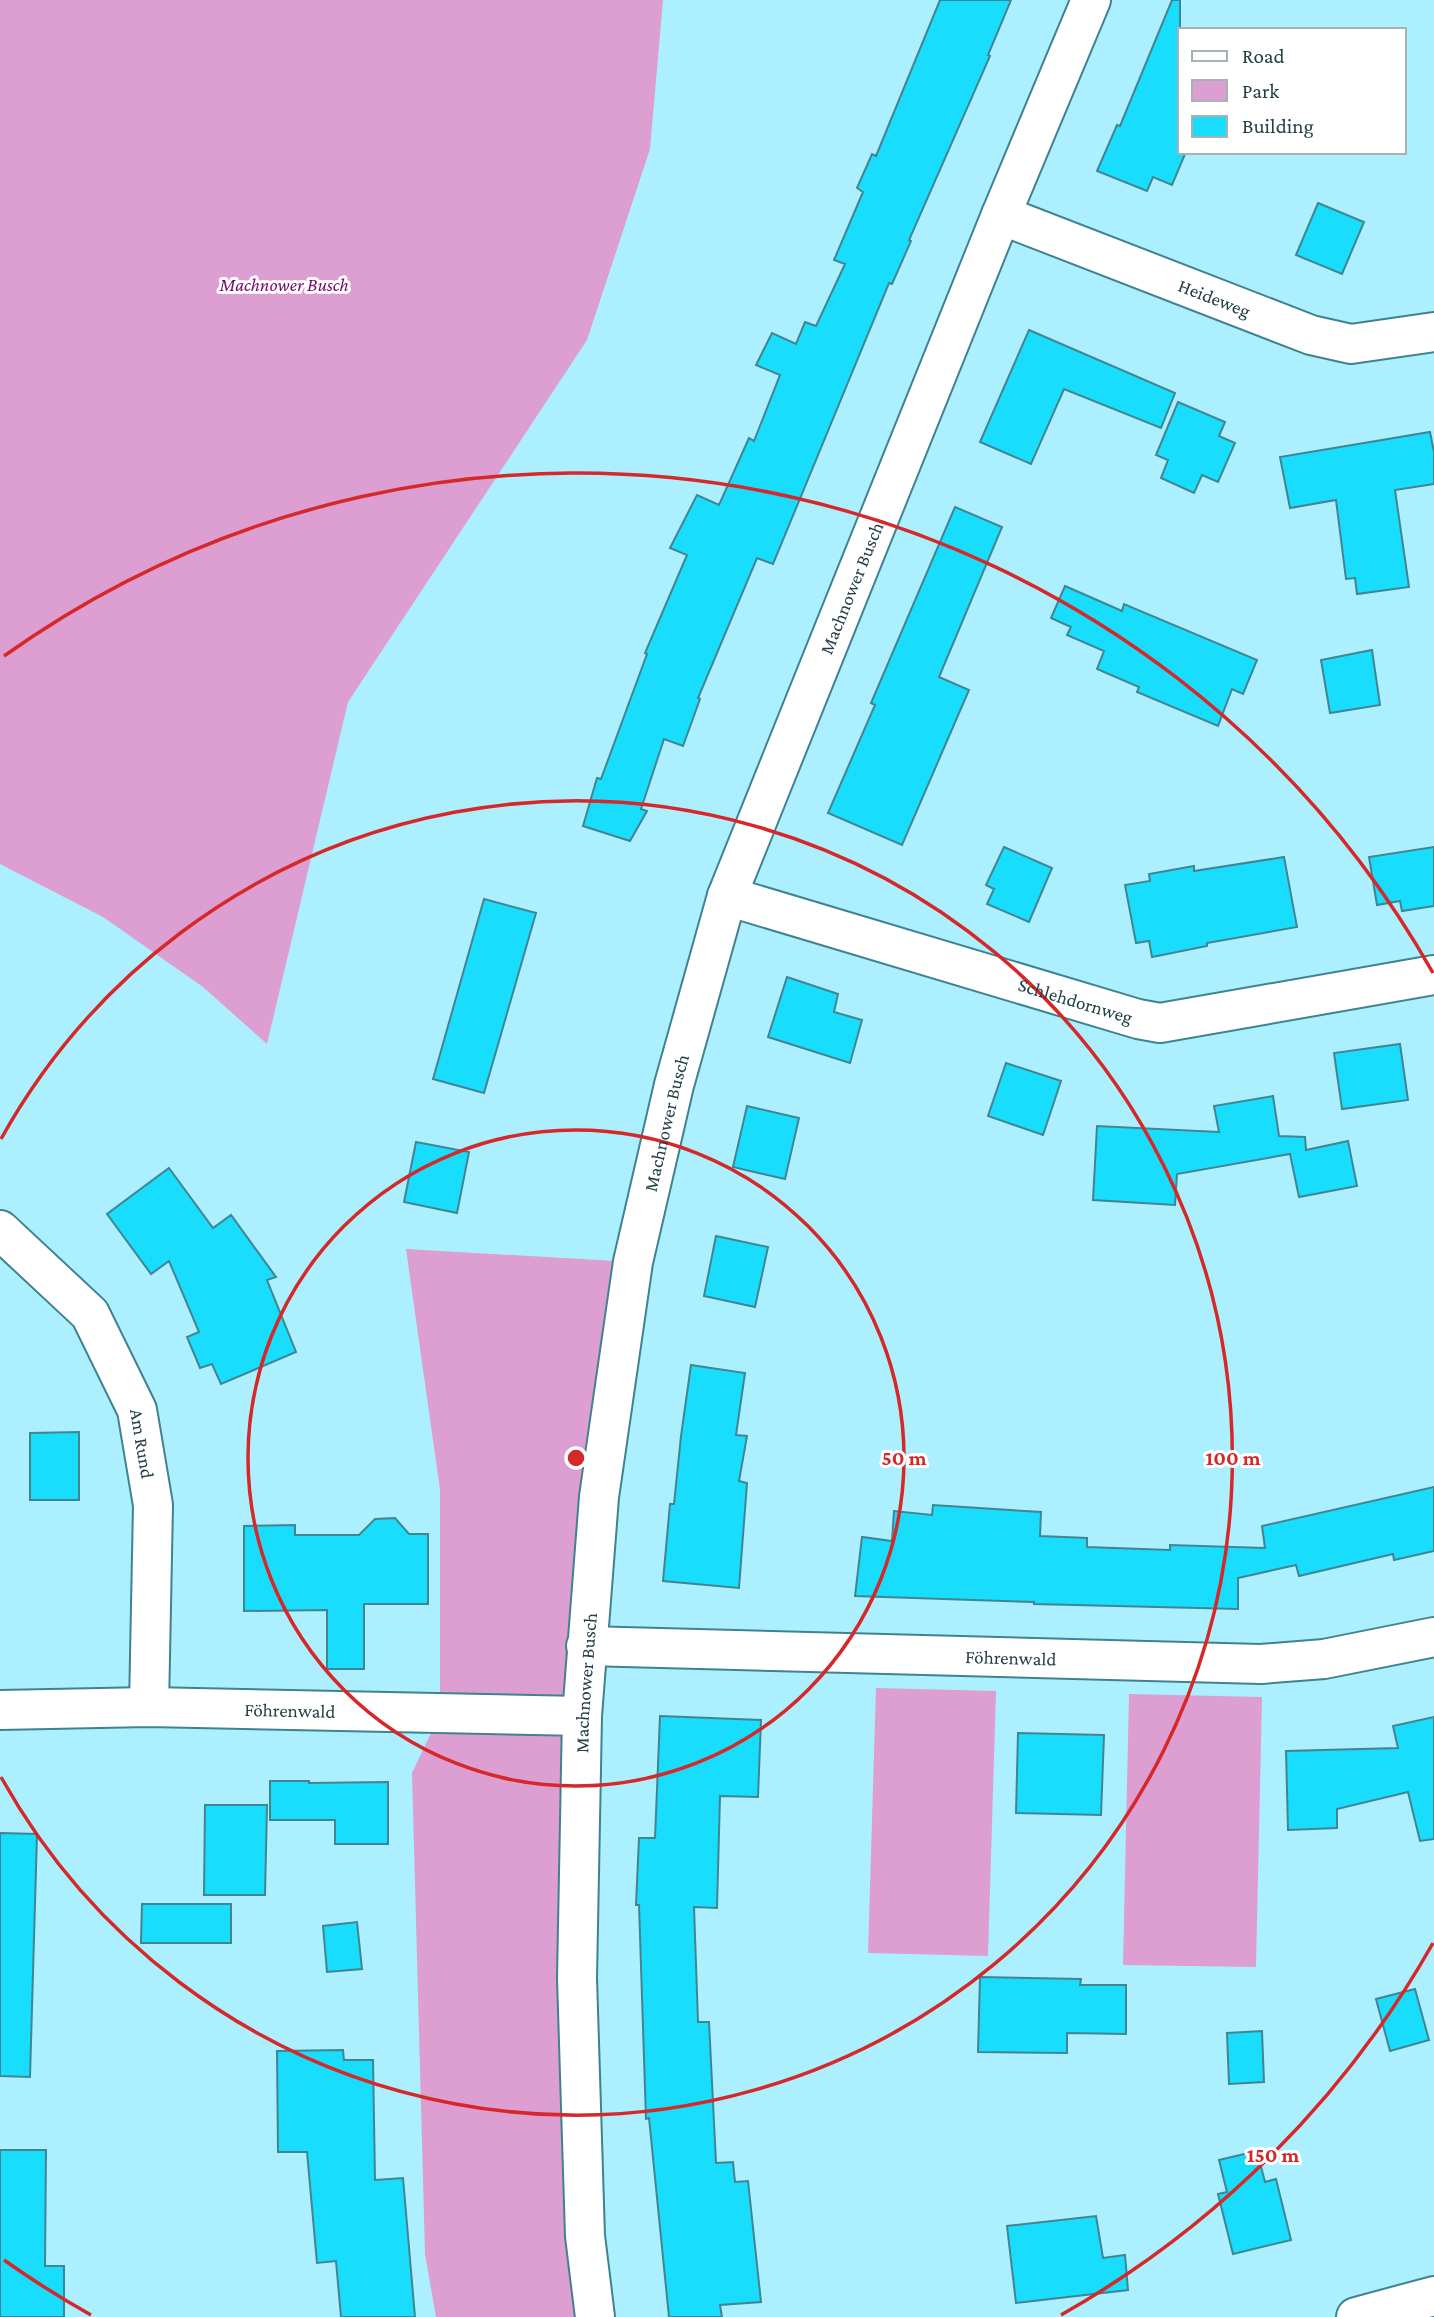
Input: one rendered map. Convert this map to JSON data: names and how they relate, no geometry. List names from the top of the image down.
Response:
{
  "streets": {
    "street": [
      "Heideweg",
      "Machnower Busch",
      "Schlehdornweg",
      "Am Rund",
      "Föhrenwald"
    ]
  },
  "crossings": [
    ["Heideweg", "Machnower Busch"],
    ["Machnower Busch", "Schlehdornweg"],
    ["Machnower Busch", "Föhrenwald"],
    ["Am Rund", "Föhrenwald"]
  ],
  "parks": ["Machnower Busch"],
  "legend": ["Road", "Park", "Building"],
  "rings": ["50 m", "100 m", "150 m"]
}
